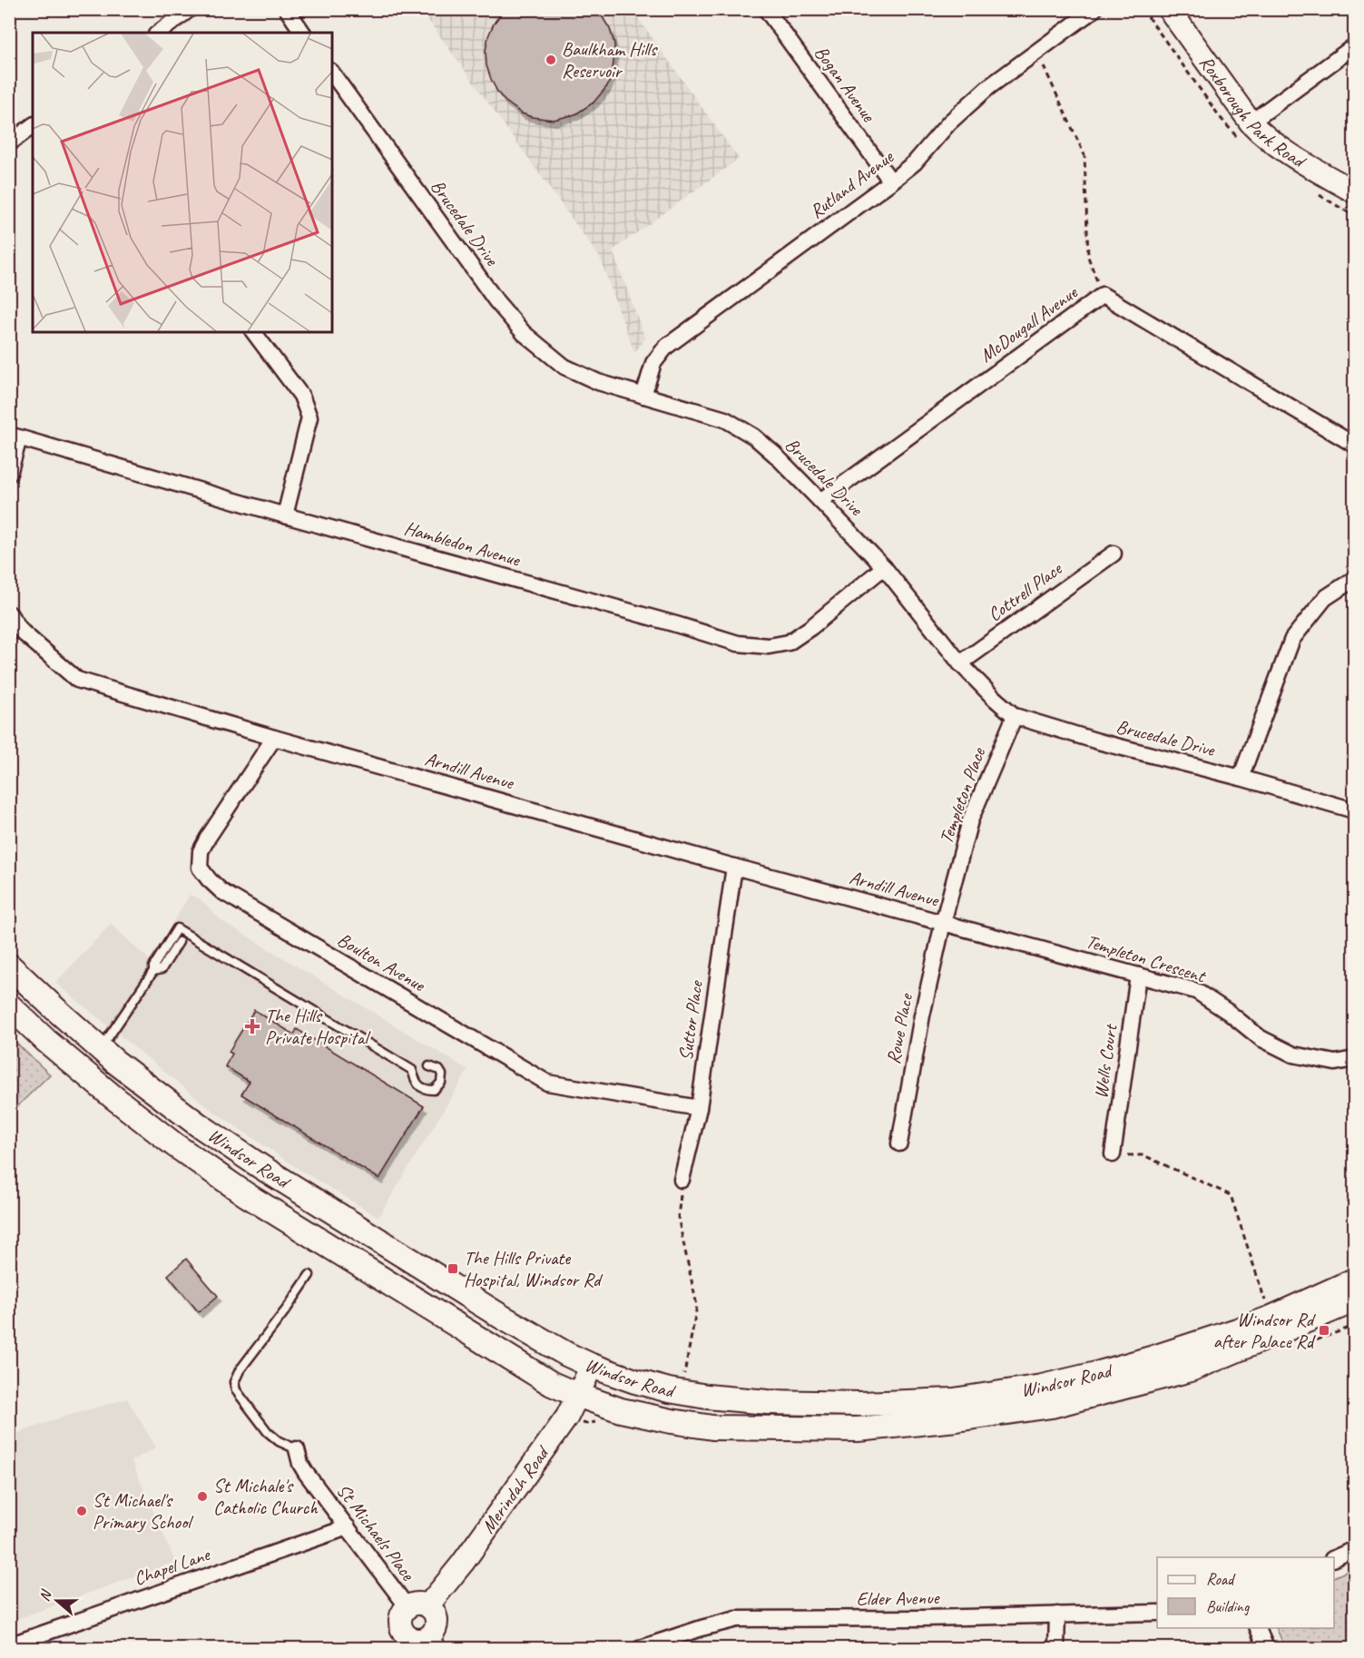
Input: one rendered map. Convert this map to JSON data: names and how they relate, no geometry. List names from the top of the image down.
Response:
{
  "streets": {
    "main road": ["Roxborough Park Road", "Windsor Road", "Merindah Road"],
    "street": [
      "Bogan Avenue",
      "Rutland Avenue",
      "Brucedale Drive",
      "McDougall Avenue",
      "Hambledon Avenue",
      "Cottrell Place",
      "Arndill Avenue",
      "Templeton Place",
      "Templeton Crescent",
      "Boulton Avenue",
      "Suttor Place",
      "Rowe Place",
      "Wells Court",
      "St Michaels Place",
      "Chapel Lane",
      "Elder Avenue"
    ]
  },
  "crossings": [
    ["Bogan Avenue", "Rutland Avenue"],
    ["Rutland Avenue", "Brucedale Drive"],
    ["Brucedale Drive", "McDougall Avenue"],
    ["Brucedale Drive", "Hambledon Avenue"],
    ["Brucedale Drive", "Cottrell Place"],
    ["Brucedale Drive", "Templeton Place"],
    ["Arndill Avenue", "Templeton Place"],
    ["Arndill Avenue", "Templeton Crescent"],
    ["Arndill Avenue", "Boulton Avenue"],
    ["Arndill Avenue", "Suttor Place"],
    ["Arndill Avenue", "Rowe Place"],
    ["Templeton Place", "Templeton Crescent"],
    ["Templeton Place", "Rowe Place"],
    ["Templeton Crescent", "Rowe Place"],
    ["Templeton Crescent", "Wells Court"],
    ["Boulton Avenue", "Suttor Place"],
    ["Windsor Road", "Merindah Road"],
    ["Merindah Road", "St Michaels Place"],
    ["St Michaels Place", "Chapel Lane"]
  ],
  "places": {
    "other": ["Baulkham Hills Reservoir", "St Michale's Catholic Church", "St Michael's Primary School"],
    "health": ["The Hills Private Hospital"],
    "transit": ["The Hills Private Hospital, Windsor Rd", "Windsor Rd after Palace Rd"]
  },
  "legend": ["Road", "Building"],
  "north": "left"
}
